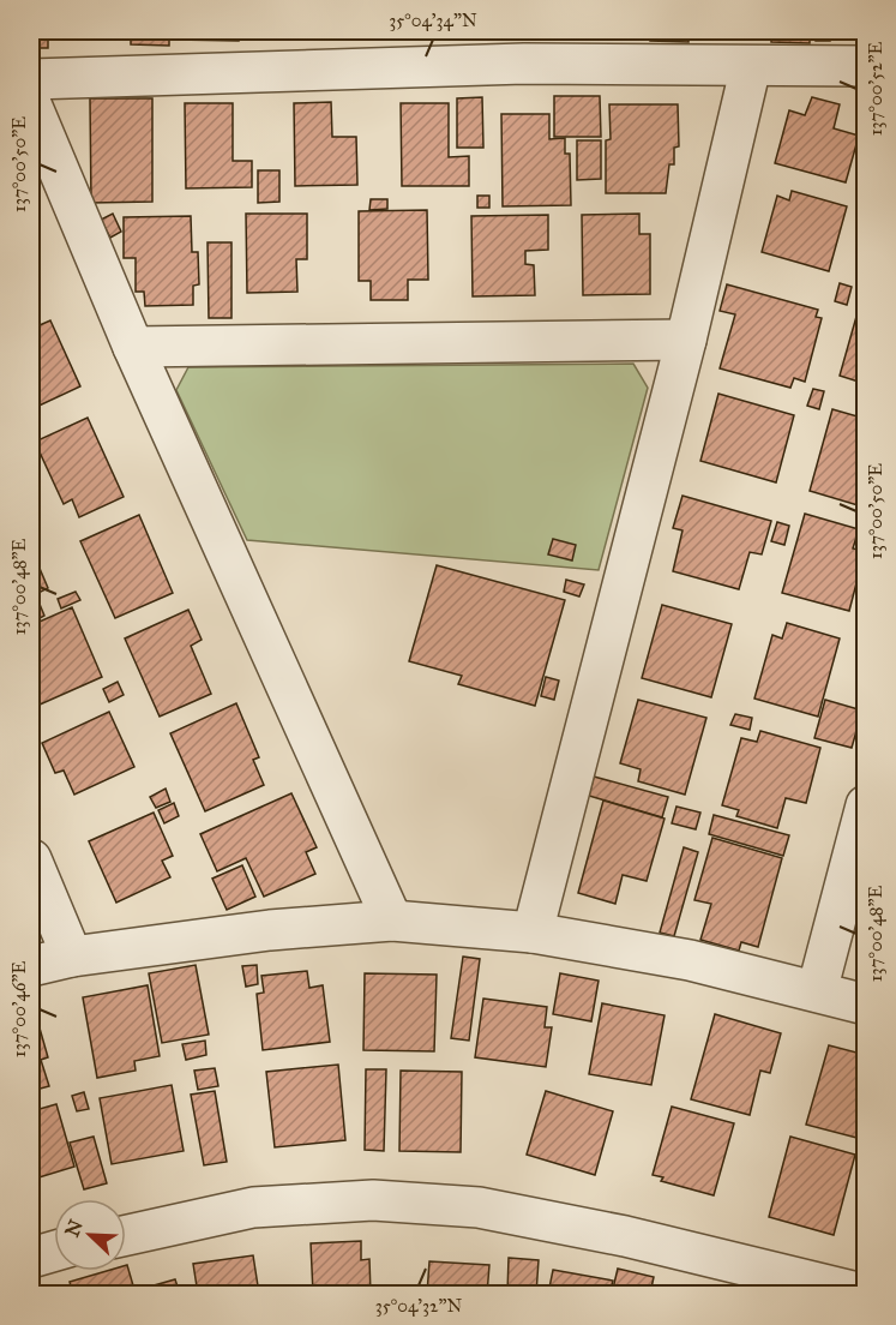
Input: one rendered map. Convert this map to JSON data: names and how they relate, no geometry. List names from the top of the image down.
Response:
{
  "north": "top left",
  "coordinates": [
    "35°04'34\"N",
    "137°00'52\"E",
    "137°00'50\"E",
    "137°00'48\"E",
    "137°00'46\"E",
    "35°04'32\"N"
  ]
}
